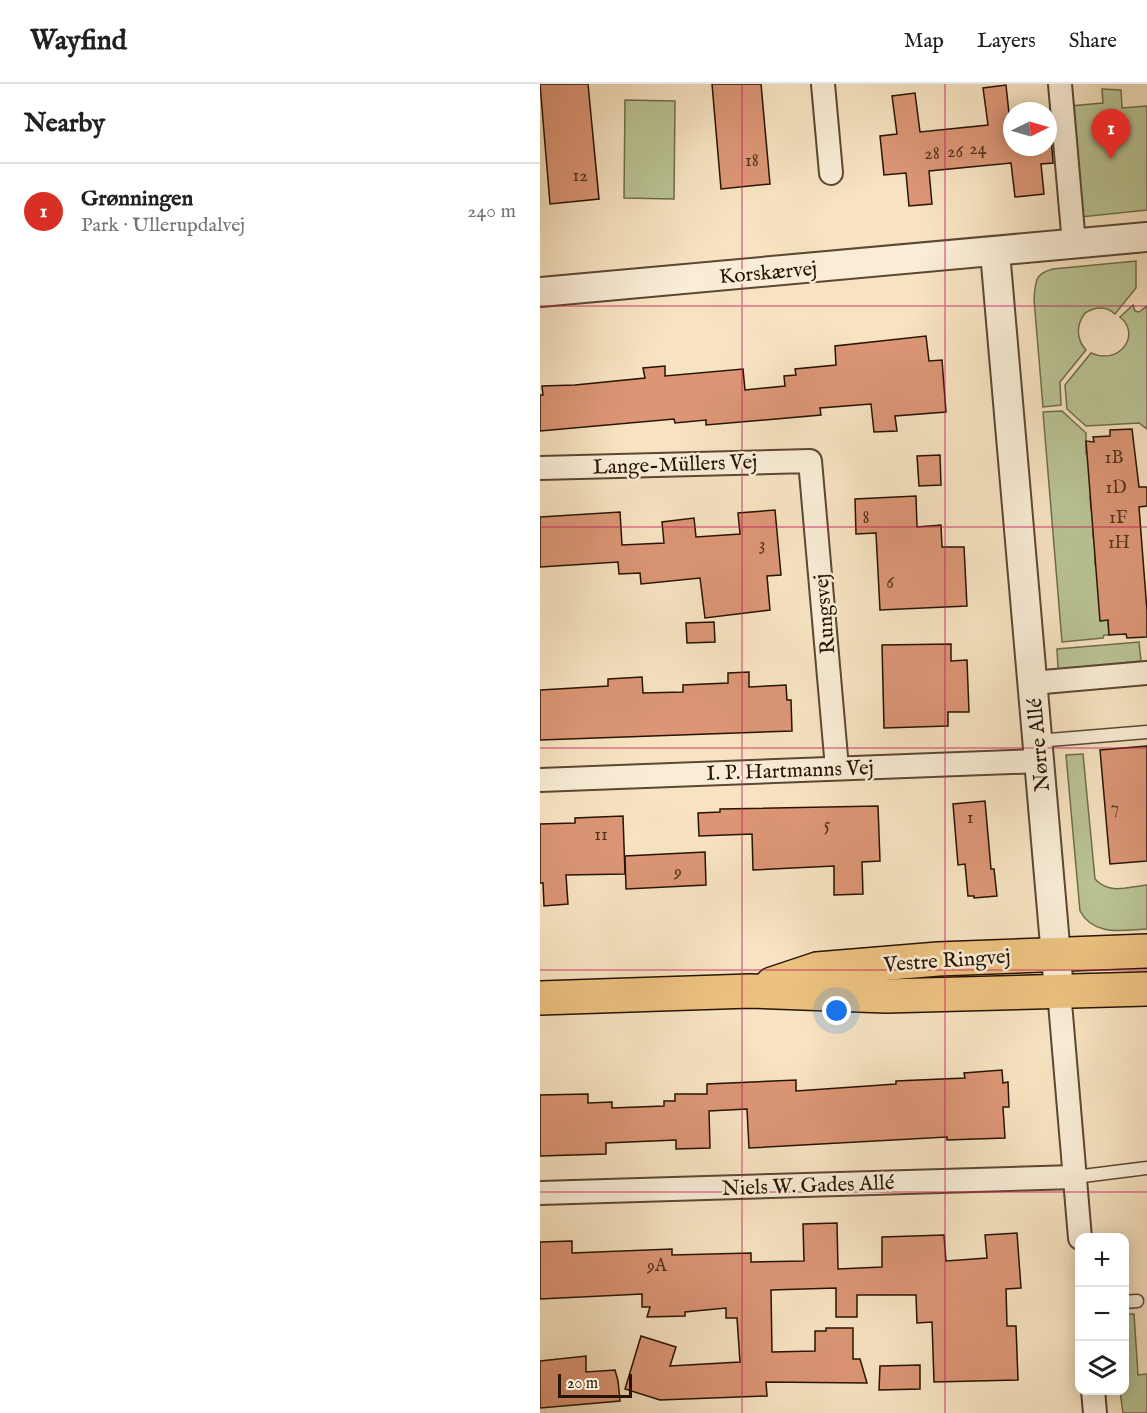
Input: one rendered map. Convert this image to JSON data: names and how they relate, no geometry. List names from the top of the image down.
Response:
{
  "streets": {
    "main road": ["Vestre Ringvej"],
    "street": [
      "Korskærvej",
      "Lange-Müllers Vej",
      "Rungsvej",
      "Nørre Allé",
      "I. P. Hartmanns Vej",
      "Niels W. Gades Allé"
    ]
  },
  "crossings": [
    ["Korskærvej", "Nørre Allé"],
    ["Lange-Müllers Vej", "Rungsvej"],
    ["Rungsvej", "I. P. Hartmanns Vej"],
    ["Nørre Allé", "I. P. Hartmanns Vej"],
    ["Nørre Allé", "Vestre Ringvej"],
    ["Nørre Allé", "Niels W. Gades Allé"]
  ],
  "house_numbers": [
    "24",
    "26",
    "28",
    "18",
    "12",
    "1B",
    "1D",
    "8",
    "1F",
    "1H",
    "3",
    "6",
    "7",
    "1",
    "5",
    "11",
    "9",
    "9A"
  ],
  "scale_bar": "20 m",
  "north": "right",
  "page": {
    "header": "Wayfind",
    "nav": ["Map", "Layers", "Share"],
    "heading": "Nearby",
    "pins": "1",
    "list": [
      {
        "mark": "1",
        "name": "Grønningen",
        "note": "Park · Ullerupdalvej",
        "value": "240 m"
      }
    ],
    "map_buttons": ["+", "−"],
    "scale": "20 m"
  }
}
